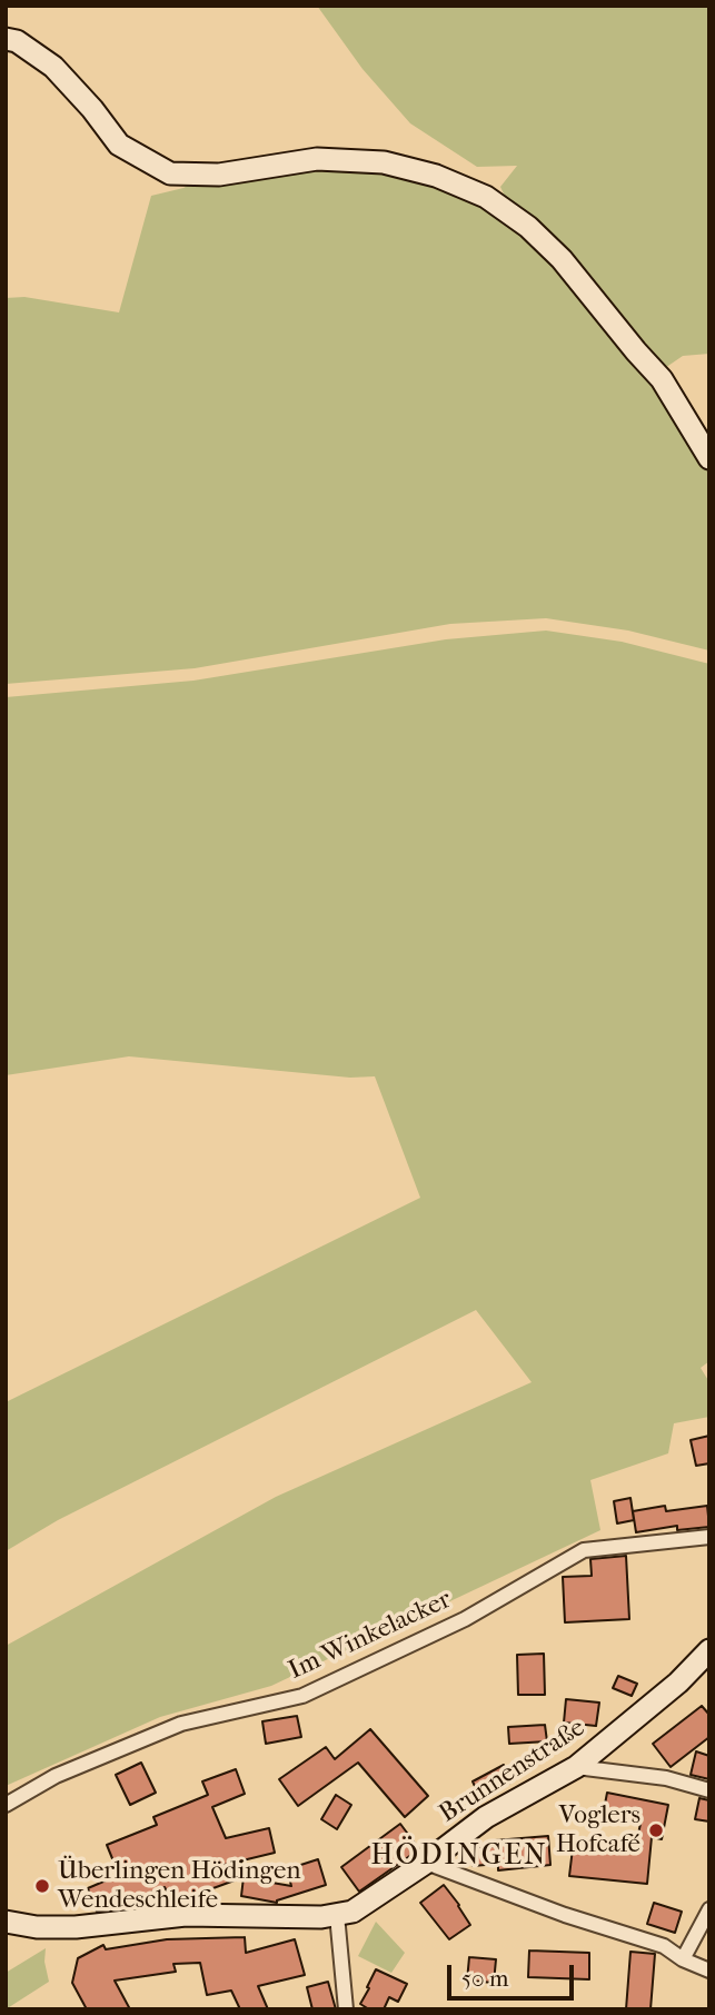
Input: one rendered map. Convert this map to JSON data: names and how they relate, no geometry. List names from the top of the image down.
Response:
{
  "streets": {
    "street": ["Im Winkelacker", "Brunnenstraße"]
  },
  "districts": ["HÖDINGEN"],
  "places": ["Voglers Hofcafé", "Überlingen Hödingen Wendeschleife"],
  "scale_bar": "50 m"
}
